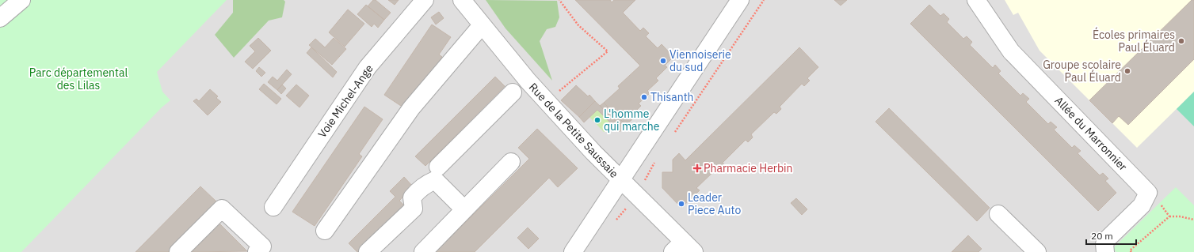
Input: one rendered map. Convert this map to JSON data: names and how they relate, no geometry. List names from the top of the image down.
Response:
{
  "streets": {
    "street": ["Voie Michel-Ange", "Rue de la Petite Saussaie", "Allée du Marronnier"]
  },
  "parks": ["Parc départemental des Lilas"],
  "places": {
    "other": [
      "Écoles primaires Paul Éluard",
      "Viennoiserie du sud",
      "Groupe scolaire Paul Éluard",
      "Thisanth",
      "L'homme qui marche",
      "Leader Piece Auto"
    ],
    "health": ["Pharmacie Herbin"]
  },
  "scale_bar": "20 m"
}
